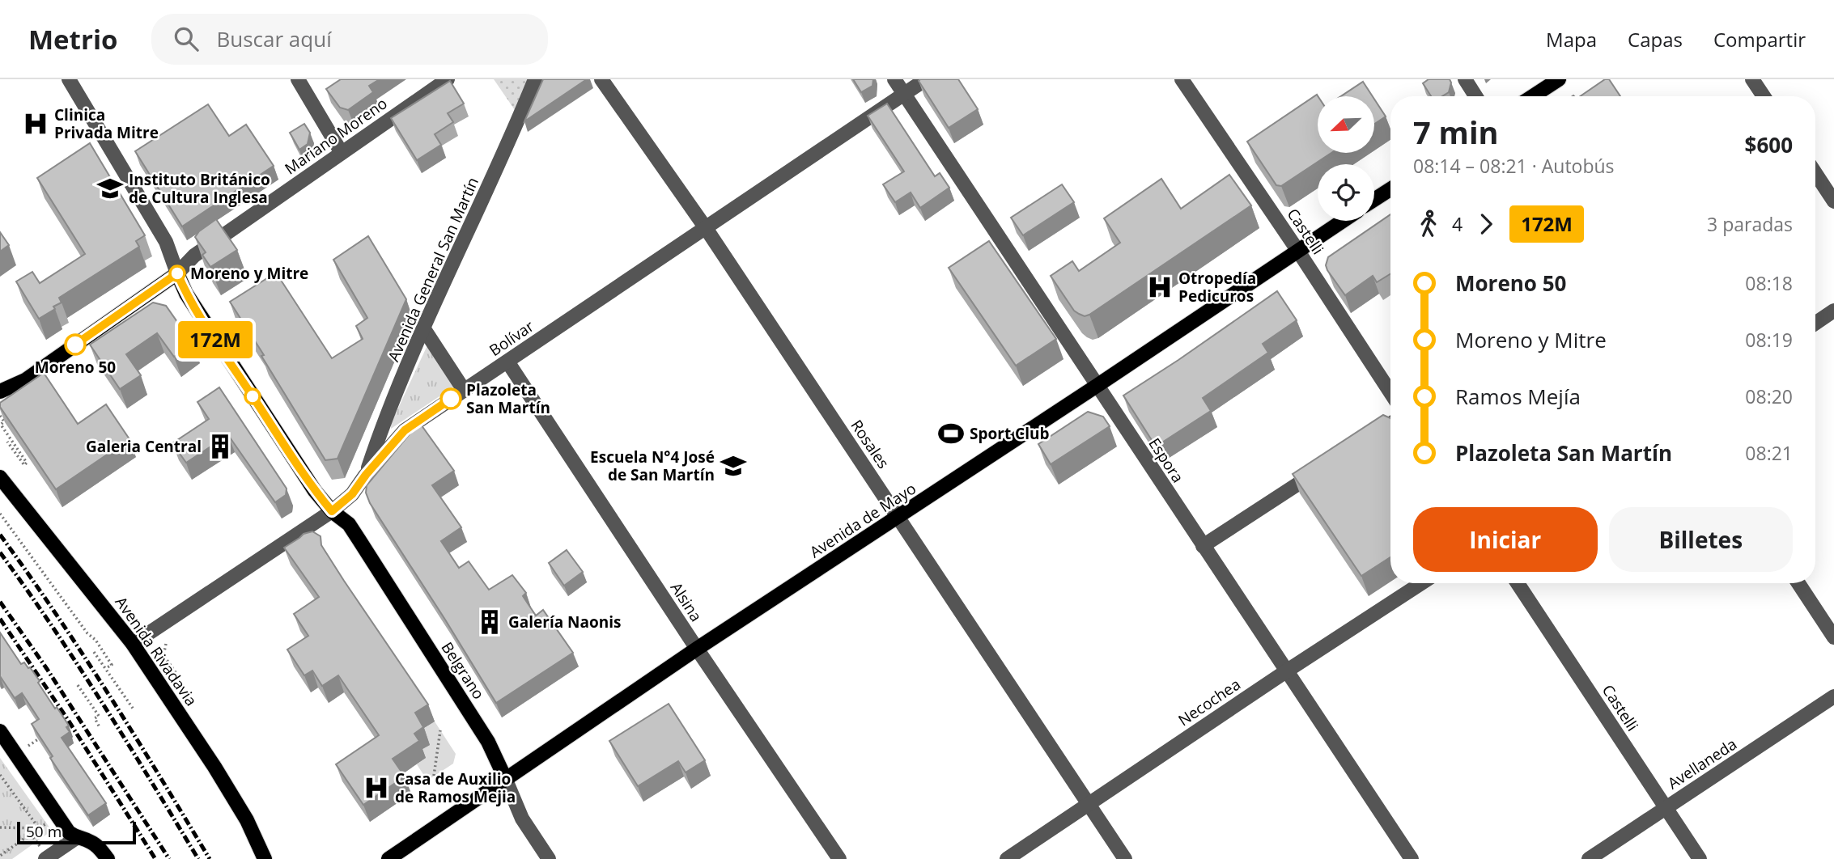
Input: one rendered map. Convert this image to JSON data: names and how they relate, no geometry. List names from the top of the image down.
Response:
{
  "streets": {
    "main road": [
      "Mariano Moreno",
      "Avenida de Mayo",
      "Avenida Rivadavia",
      "Belgrano"
    ],
    "street": [
      "Castelli",
      "Avenida General San Martín",
      "Bolívar",
      "Rosales",
      "Espora",
      "Alsina",
      "Necochea",
      "Avellaneda"
    ]
  },
  "crossings": [
    ["Mariano Moreno", "Belgrano"],
    ["Castelli", "Avenida de Mayo"],
    ["Castelli", "Avellaneda"],
    ["Avenida General San Martín", "Bolívar"],
    ["Bolívar", "Rosales"],
    ["Bolívar", "Espora"],
    ["Bolívar", "Alsina"],
    ["Bolívar", "Avenida Rivadavia"],
    ["Bolívar", "Belgrano"],
    ["Rosales", "Avenida de Mayo"],
    ["Rosales", "Necochea"],
    ["Espora", "Avenida de Mayo"],
    ["Espora", "Necochea"],
    ["Avenida de Mayo", "Alsina"],
    ["Avenida de Mayo", "Belgrano"]
  ],
  "places": {
    "hospital": ["Clinica Privada Mitre", "Otropedía Pedicuros", "Casa de Auxilio de Ramos Mejia"],
    "school or university": ["Instituto Británico de Cultura Inglesa", "Escuela N°4 José de San Martín"],
    "other": ["Moreno y Mitre", "Moreno 50", "Plazoleta San Martín"],
    "sports": ["Sport Club"],
    "building": ["Galeria Central", "Galería Naonis"]
  },
  "lines": ["bus line 172M"],
  "scale_bar": "50 m",
  "north": "bottom left",
  "page": {
    "header": "Metrio",
    "search": "Buscar aquí",
    "nav": ["Mapa", "Capas", "Compartir"],
    "on_map": "172M",
    "heading": ["7 min", "08:14 – 08:21 · Autobús", "$600"],
    "legs": ["4", "172M", "3 paradas"],
    "list": [
      {
        "name": "Moreno 50",
        "value": "08:18"
      },
      {
        "name": "Moreno y Mitre",
        "value": "08:19"
      },
      {
        "name": "Ramos Mejía",
        "value": "08:20"
      },
      {
        "name": "Plazoleta San Martín",
        "value": "08:21"
      }
    ],
    "buttons": ["Iniciar", "Billetes"],
    "scale": "50 m"
  }
}
